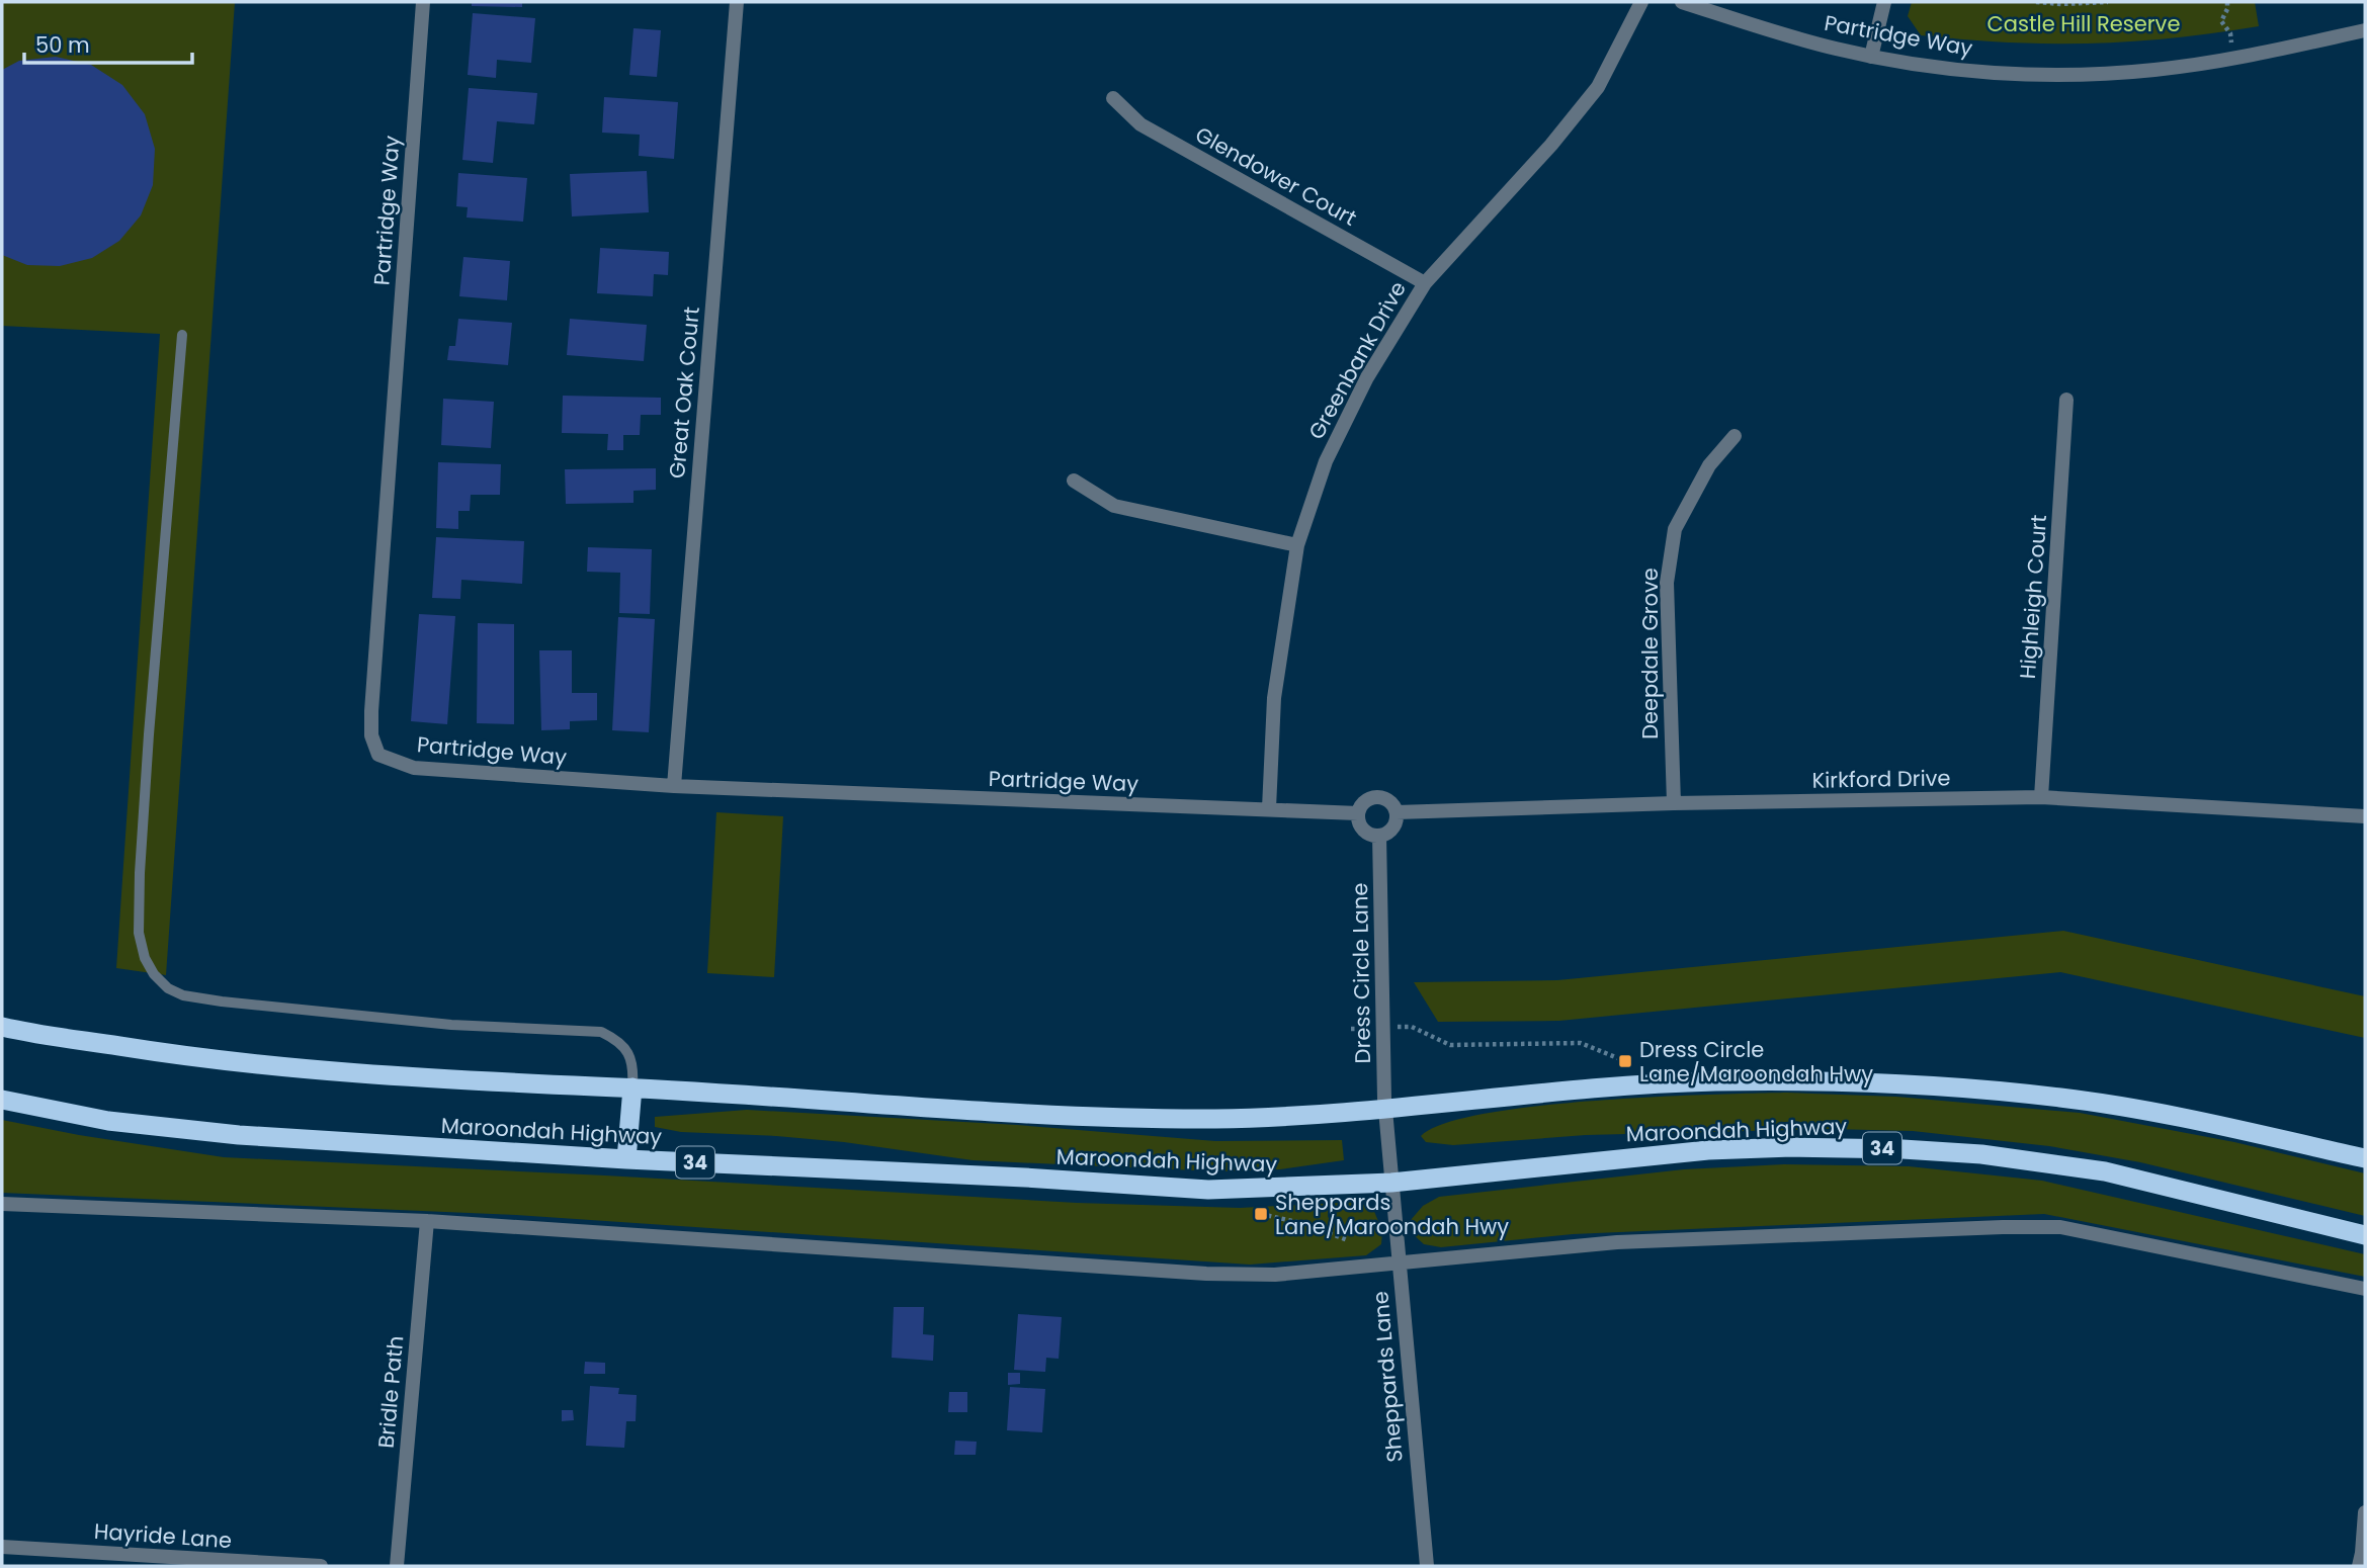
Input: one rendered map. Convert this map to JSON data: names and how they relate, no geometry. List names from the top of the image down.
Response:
{
  "streets": {
    "highway": ["Maroondah Highway", "34"],
    "street": [
      "Partridge Way",
      "Glendower Court",
      "Greenbank Drive",
      "Great Oak Court",
      "Highleigh Court",
      "Deepdale Grove",
      "Kirkford Drive",
      "Dress Circle Lane",
      "Sheppards Lane",
      "Bridle Path",
      "Hayride Lane"
    ]
  },
  "crossings": [
    ["Partridge Way", "Greenbank Drive"],
    ["Partridge Way", "Great Oak Court"],
    ["Partridge Way", "Kirkford Drive"],
    ["Partridge Way", "Dress Circle Lane"],
    ["Glendower Court", "Greenbank Drive"],
    ["Highleigh Court", "Kirkford Drive"],
    ["Deepdale Grove", "Kirkford Drive"],
    ["Kirkford Drive", "Dress Circle Lane"],
    ["Dress Circle Lane", "Maroondah Highway"],
    ["Dress Circle Lane", "Sheppards Lane"],
    ["Maroondah Highway", "Sheppards Lane"]
  ],
  "parks": ["Castle Hill Reserve"],
  "places": {
    "transit": ["Dress Circle Lane/Maroondah Hwy", "Sheppards Lane/Maroondah Hwy"]
  },
  "scale_bar": "50 m"
}
